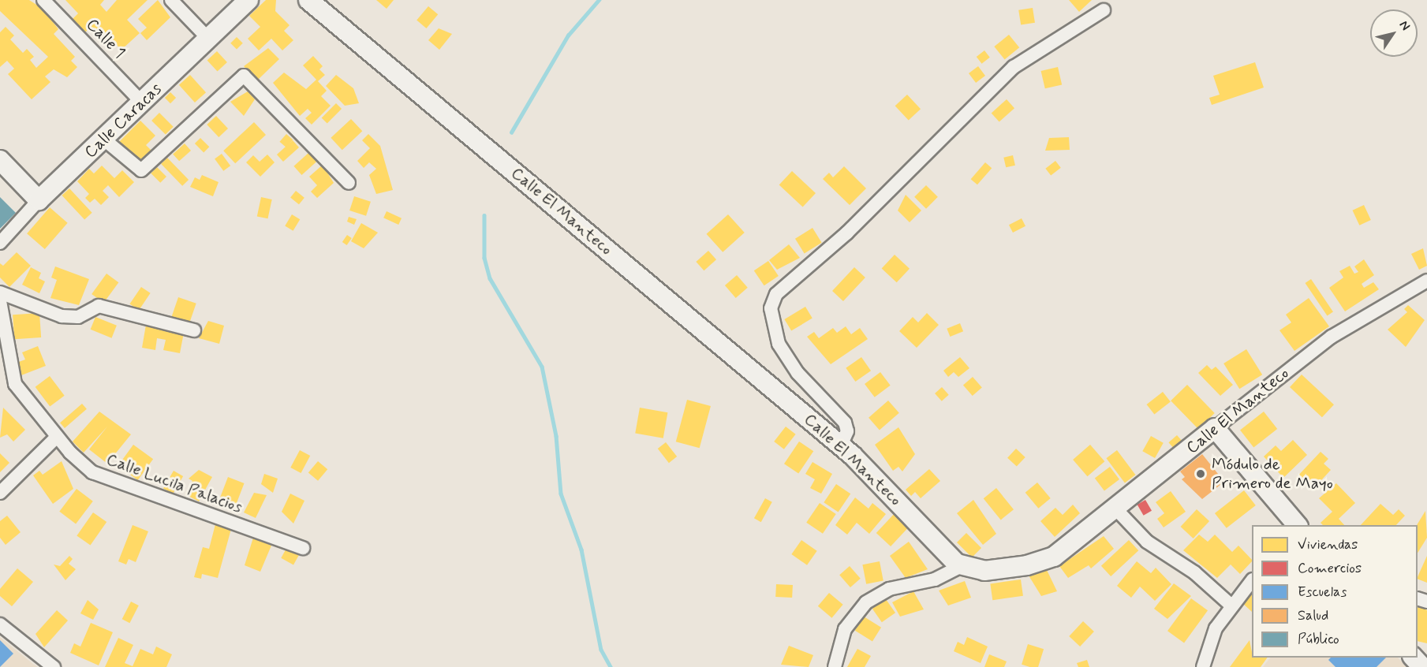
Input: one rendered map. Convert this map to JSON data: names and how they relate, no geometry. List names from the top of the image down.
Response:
{
  "streets": {
    "street": [
      "Calle 1",
      "Calle Caracas",
      "Calle El Manteco",
      "Calle Lucila Palacios"
    ]
  },
  "crossings": [
    ["Calle 1", "Calle Caracas"]
  ],
  "places": ["Módulo de Primero de Mayo"],
  "legend": [
    "Viviendas",
    "Comercios",
    "Escuelas",
    "Salud",
    "Público"
  ],
  "north": "top right"
}
